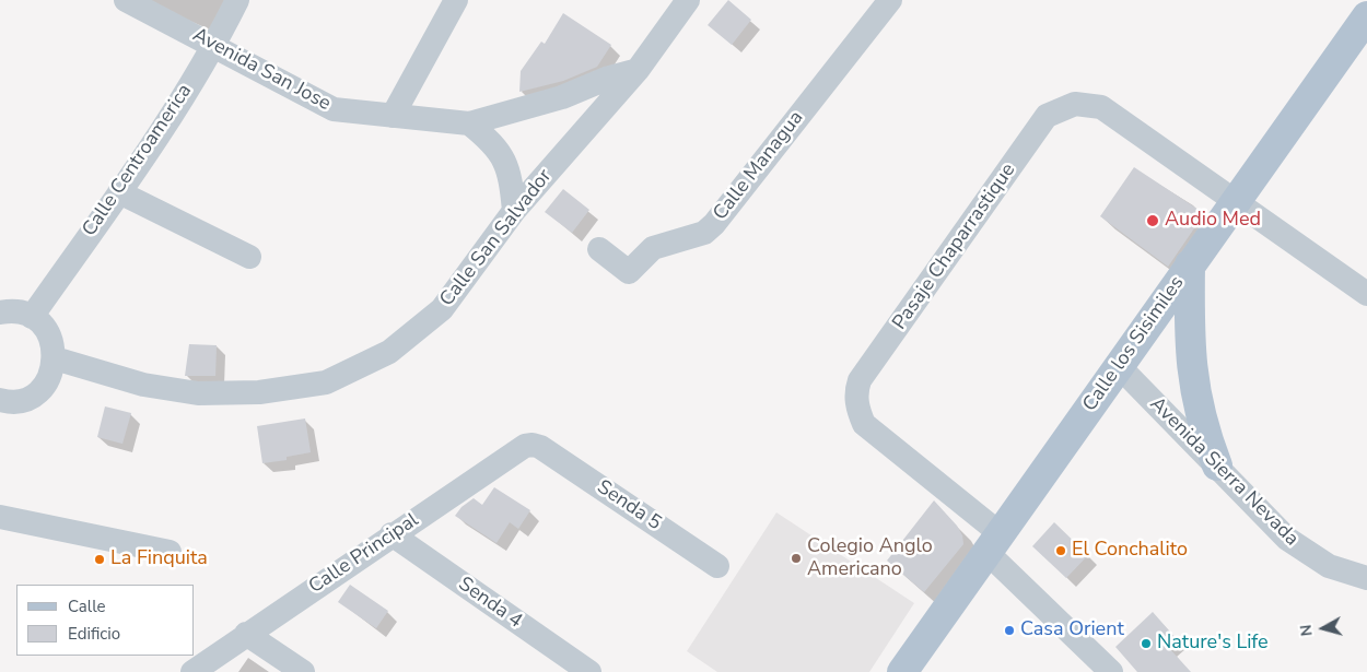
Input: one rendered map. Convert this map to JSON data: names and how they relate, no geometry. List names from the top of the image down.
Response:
{
  "streets": {
    "main road": ["Calle los Sisimiles"],
    "street": [
      "Avenida San Jose",
      "Calle Centroamerica",
      "Calle Managua",
      "Calle San Salvador",
      "Pasaje Chaparrastique",
      "Avenida Sierra Nevada",
      "Senda 5",
      "Calle Principal",
      "Senda 4"
    ]
  },
  "crossings": [
    ["Avenida San Jose", "Calle Centroamerica"],
    ["Avenida San Jose", "Calle San Salvador"],
    ["Pasaje Chaparrastique", "Calle los Sisimiles"],
    ["Calle los Sisimiles", "Avenida Sierra Nevada"],
    ["Senda 5", "Calle Principal"],
    ["Calle Principal", "Senda 4"]
  ],
  "places": [
    "Audio Med",
    "El Conchalito",
    "Colegio Anglo Americano",
    "La Finquita",
    "Casa Orient",
    "Nature's Life"
  ],
  "legend": ["Calle", "Edificio"],
  "north": "left"
}
